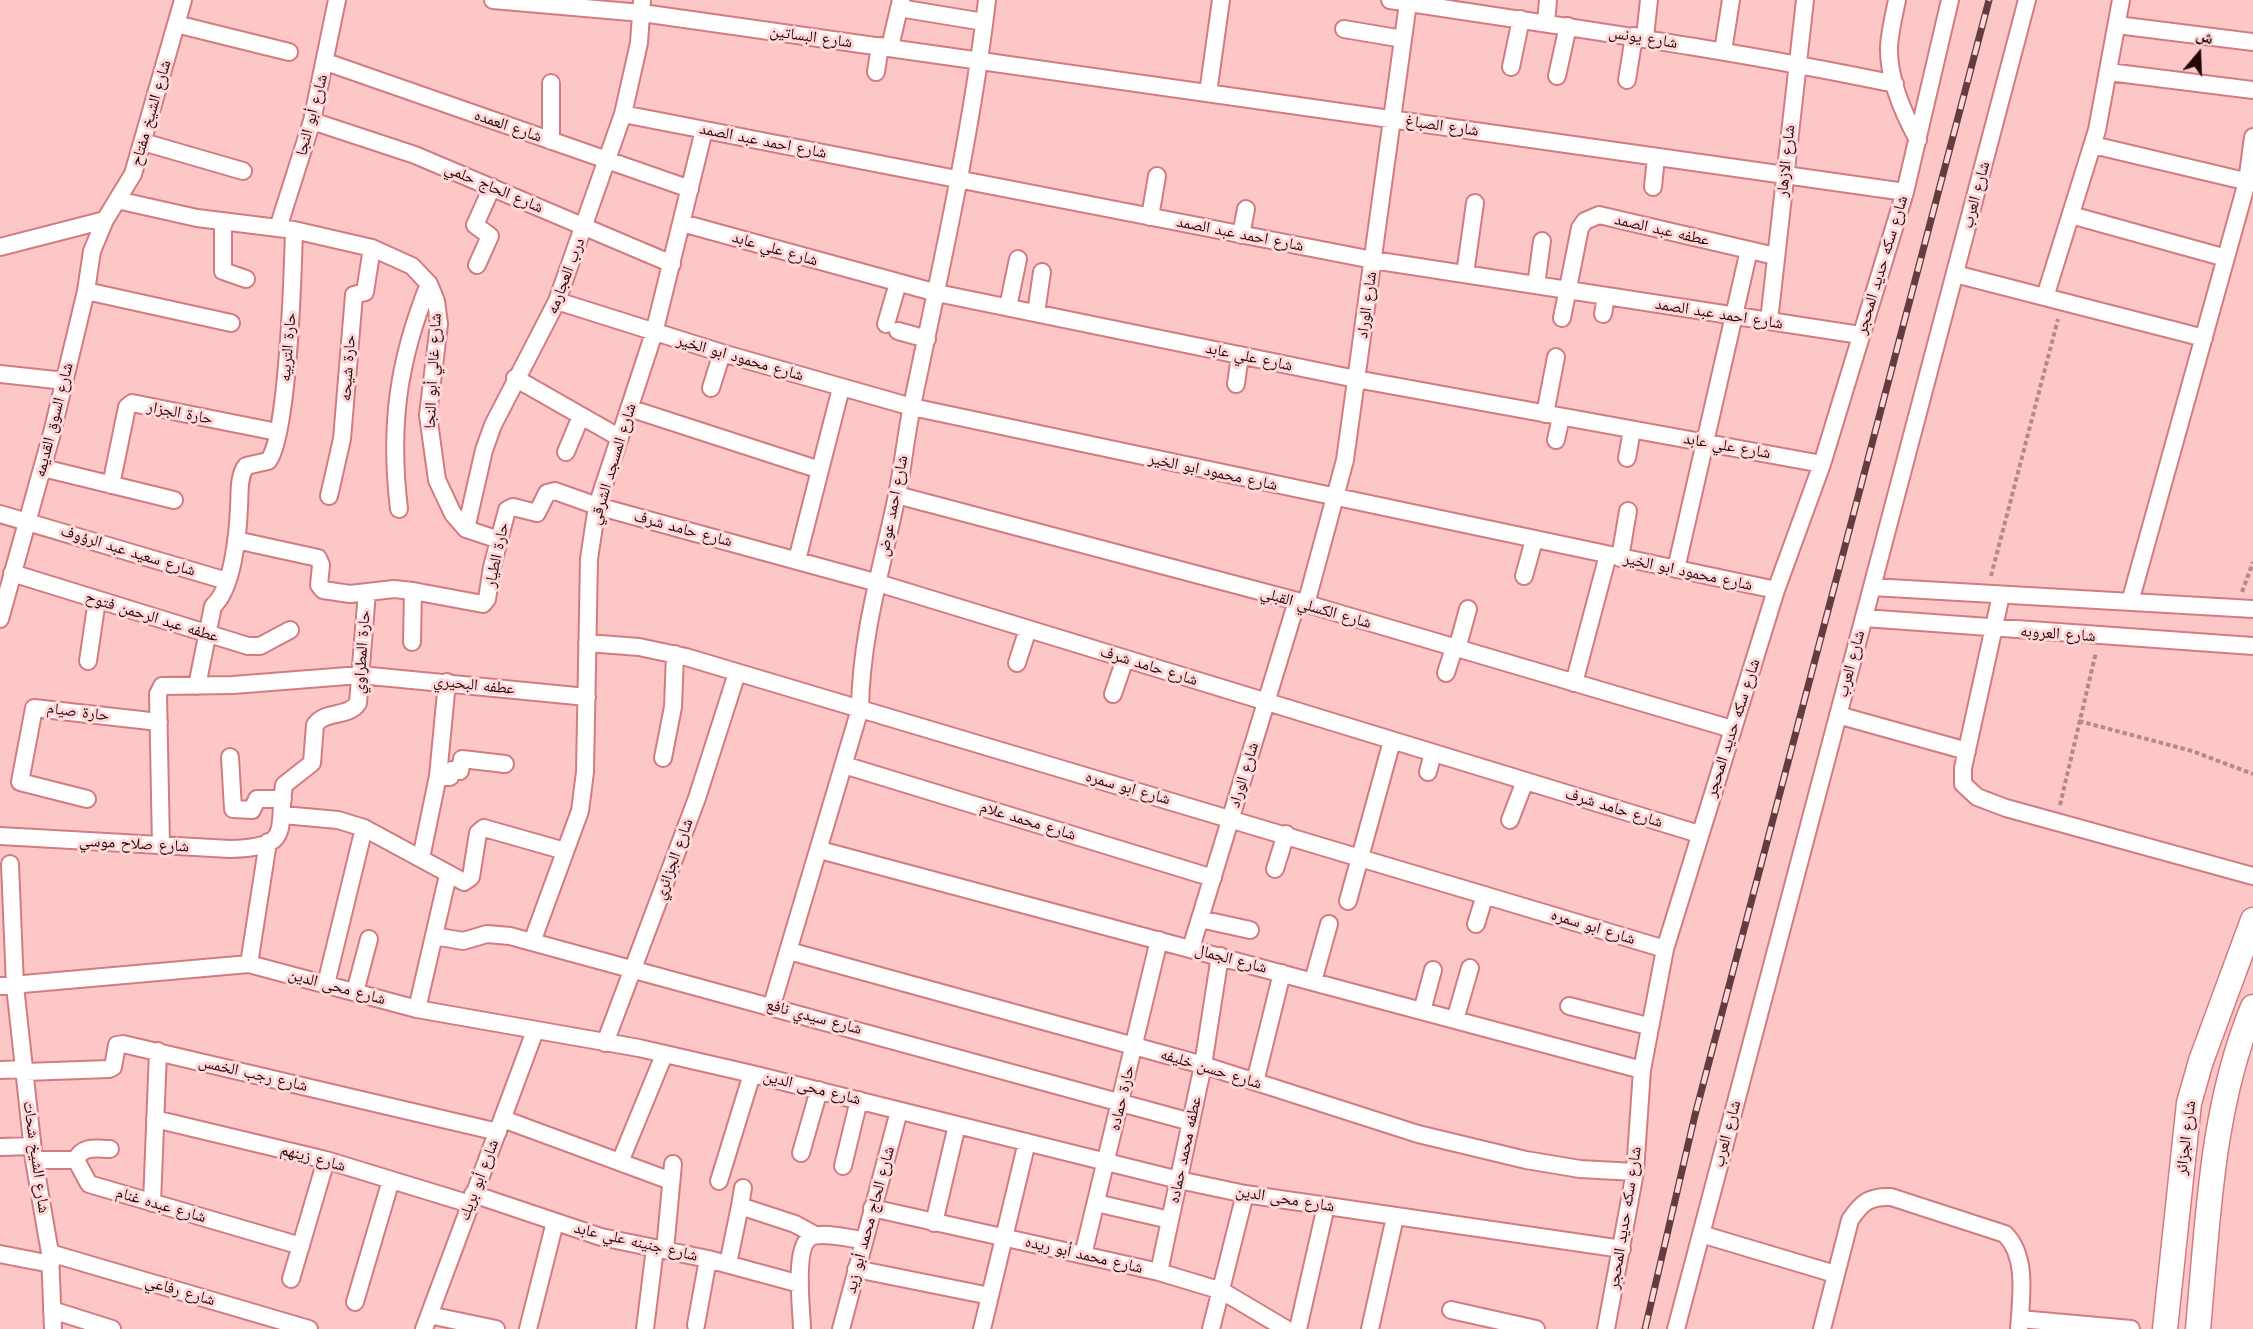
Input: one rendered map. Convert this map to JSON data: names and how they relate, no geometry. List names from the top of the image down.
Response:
{
  "streets": {
    "street": [
      "شارع البساتين",
      "شارع يونس",
      "شارع الشيخ مفتاح",
      "شارع أبو النجا",
      "شارع العمده",
      "شارع الصباغ",
      "شارع احمد عبد الصمد",
      "شارع الازهار",
      "شارع الحاج حلمي",
      "شارع العرب",
      "عطفه عبد الصمد",
      "شارع علي عابد",
      "شارع سكه حديد المحجر",
      "درب العجارمه",
      "شارع الوراد",
      "حارة التربيه",
      "شارع محمود ابو الخير",
      "حارة شيحه",
      "شارع غالي أبو النجا",
      "حارة الجزار",
      "شارع السوق القديمه",
      "شارع المسجد الشرقي",
      "شارع احمد عوض",
      "شارع حامد شرف",
      "شارع سعيد عبد الرؤوف",
      "حارة الطيار",
      "شارع الكسلي القبلي",
      "عطفه عبد الرحمن فتوح",
      "شارع العروبه",
      "حارة المطراوي",
      "عطفه البحيري",
      "حارة صيام",
      "شارع ابو سمره",
      "شارع محمد علام",
      "شارع صلاح موسي",
      "شارع الجزائري",
      "شارع الجمال",
      "شارع محى الدين",
      "شارع سيدي نافع",
      "شارع حسن خليفه",
      "شارع رجب الخمس",
      "حارة حماده",
      "شارع الجزائر",
      "عطفه محمد حماده",
      "شارع الشيخ شحات",
      "شارع زينهم",
      "شارع أبو بريك",
      "شارع عبده غنام",
      "شارع الحاج محمد أبو زيد",
      "شارع جنينه علي عابد",
      "شارع محمد أبو ريده",
      "شارع رفاعي"
    ]
  },
  "crossings": [
    ["شارع البساتين", "شارع الصباغ"],
    ["شارع البساتين", "درب العجارمه"],
    ["شارع البساتين", "شارع احمد عوض"],
    ["شارع يونس", "شارع الازهار"],
    ["شارع يونس", "شارع الوراد"],
    ["شارع الشيخ مفتاح", "شارع السوق القديمه"],
    ["شارع أبو النجا", "شارع العمده"],
    ["شارع أبو النجا", "شارع الحاج حلمي"],
    ["شارع أبو النجا", "حارة التربيه"],
    ["شارع العمده", "درب العجارمه"],
    ["شارع العمده", "شارع المسجد الشرقي"],
    ["شارع الصباغ", "شارع الازهار"],
    ["شارع الصباغ", "شارع سكه حديد المحجر"],
    ["شارع الصباغ", "شارع الوراد"],
    ["شارع الصباغ", "شارع احمد عوض"],
    ["شارع احمد عبد الصمد", "شارع الازهار"],
    ["شارع احمد عبد الصمد", "عطفه عبد الصمد"],
    ["شارع احمد عبد الصمد", "شارع سكه حديد المحجر"],
    ["شارع احمد عبد الصمد", "درب العجارمه"],
    ["شارع احمد عبد الصمد", "شارع الوراد"],
    ["شارع احمد عبد الصمد", "شارع المسجد الشرقي"],
    ["شارع احمد عبد الصمد", "شارع احمد عوض"],
    ["شارع الازهار", "عطفه عبد الصمد"],
    ["شارع الحاج حلمي", "درب العجارمه"],
    ["شارع الحاج حلمي", "شارع المسجد الشرقي"],
    ["شارع العرب", "شارع العروبه"],
    ["شارع علي عابد", "شارع سكه حديد المحجر"],
    ["شارع علي عابد", "شارع الوراد"],
    ["شارع علي عابد", "شارع المسجد الشرقي"],
    ["شارع علي عابد", "شارع احمد عوض"],
    ["شارع سكه حديد المحجر", "شارع محمود ابو الخير"],
    ["شارع سكه حديد المحجر", "شارع حامد شرف"],
    ["شارع سكه حديد المحجر", "شارع الكسلي القبلي"],
    ["شارع سكه حديد المحجر", "شارع ابو سمره"],
    ["شارع سكه حديد المحجر", "شارع الجمال"],
    ["شارع سكه حديد المحجر", "شارع محى الدين"],
    ["شارع سكه حديد المحجر", "شارع حسن خليفه"],
    ["درب العجارمه", "شارع محمود ابو الخير"],
    ["درب العجارمه", "شارع غالي أبو النجا"],
    ["شارع الوراد", "شارع محمود ابو الخير"],
    ["شارع الوراد", "شارع حامد شرف"],
    ["شارع الوراد", "شارع الكسلي القبلي"],
    ["شارع الوراد", "شارع ابو سمره"],
    ["شارع الوراد", "شارع محمد علام"],
    ["شارع الوراد", "شارع الجمال"],
    ["حارة التربيه", "حارة الجزار"],
    ["شارع محمود ابو الخير", "شارع المسجد الشرقي"],
    ["شارع محمود ابو الخير", "شارع احمد عوض"],
    ["شارع السوق القديمه", "شارع سعيد عبد الرؤوف"],
    ["شارع السوق القديمه", "عطفه عبد الرحمن فتوح"],
    ["شارع المسجد الشرقي", "شارع حامد شرف"],
    ["شارع المسجد الشرقي", "حارة الطيار"],
    ["شارع المسجد الشرقي", "عطفه البحيري"],
    ["شارع المسجد الشرقي", "شارع ابو سمره"],
    ["شارع المسجد الشرقي", "شارع سيدي نافع"],
    ["شارع احمد عوض", "شارع حامد شرف"],
    ["شارع احمد عوض", "شارع الكسلي القبلي"],
    ["شارع احمد عوض", "شارع ابو سمره"],
    ["شارع احمد عوض", "شارع محمد علام"],
    ["شارع احمد عوض", "شارع الجمال"],
    ["شارع احمد عوض", "شارع سيدي نافع"],
    ["شارع احمد عوض", "شارع حسن خليفه"],
    ["شارع حامد شرف", "حارة الطيار"],
    ["حارة المطراوي", "عطفه البحيري"],
    ["حارة المطراوي", "شارع صلاح موسي"],
    ["عطفه البحيري", "حارة صيام"],
    ["شارع ابو سمره", "شارع الجزائري"],
    ["شارع الجزائري", "شارع محى الدين"],
    ["شارع الجزائري", "شارع سيدي نافع"],
    ["شارع الجمال", "حارة حماده"],
    ["شارع الجمال", "عطفه محمد حماده"],
    ["شارع محى الدين", "حارة حماده"],
    ["شارع محى الدين", "عطفه محمد حماده"],
    ["شارع محى الدين", "شارع الشيخ شحات"],
    ["شارع محى الدين", "شارع أبو بريك"],
    ["شارع محى الدين", "شارع الحاج محمد أبو زيد"],
    ["شارع سيدي نافع", "حارة حماده"],
    ["شارع سيدي نافع", "عطفه محمد حماده"],
    ["شارع حسن خليفه", "حارة حماده"],
    ["شارع حسن خليفه", "عطفه محمد حماده"],
    ["شارع رجب الخمس", "شارع الشيخ شحات"],
    ["شارع رجب الخمس", "شارع أبو بريك"],
    ["حارة حماده", "شارع محمد أبو ريده"],
    ["عطفه محمد حماده", "شارع محمد أبو ريده"],
    ["شارع الشيخ شحات", "شارع رفاعي"],
    ["شارع زينهم", "شارع أبو بريك"],
    ["شارع زينهم", "شارع جنينه علي عابد"],
    ["شارع أبو بريك", "شارع جنينه علي عابد"],
    ["شارع الحاج محمد أبو زيد", "شارع محمد أبو ريده"]
  ],
  "north": "top"
}
